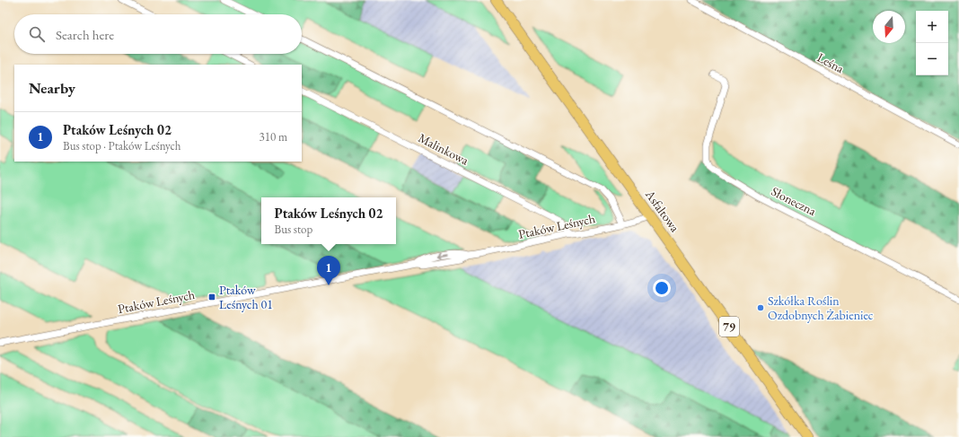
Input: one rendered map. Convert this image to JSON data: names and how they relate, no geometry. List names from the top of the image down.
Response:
{
  "streets": {
    "main road": ["Asfaltowa", "79"],
    "street": [
      "Leśna",
      "Malinkowa",
      "Słoneczna",
      "Ptaków Leśnych"
    ]
  },
  "crossings": [
    ["Malinkowa", "Ptaków Leśnych"],
    ["Asfaltowa", "Ptaków Leśnych"]
  ],
  "places": {
    "transit": ["Ptaków Leśnych 01"],
    "other": ["Szkółka Roślin Ozdobnych Żabieniec"]
  },
  "north": "bottom",
  "page": {
    "map_buttons": ["+", "−"],
    "search": "Search here",
    "heading": "Nearby",
    "list": [
      {
        "mark": "1",
        "name": "Ptaków Leśnych 02",
        "note": "Bus stop · Ptaków Leśnych",
        "value": "310 m"
      }
    ],
    "popup": ["Ptaków Leśnych 02", "Bus stop"],
    "pins": "1"
  }
}
